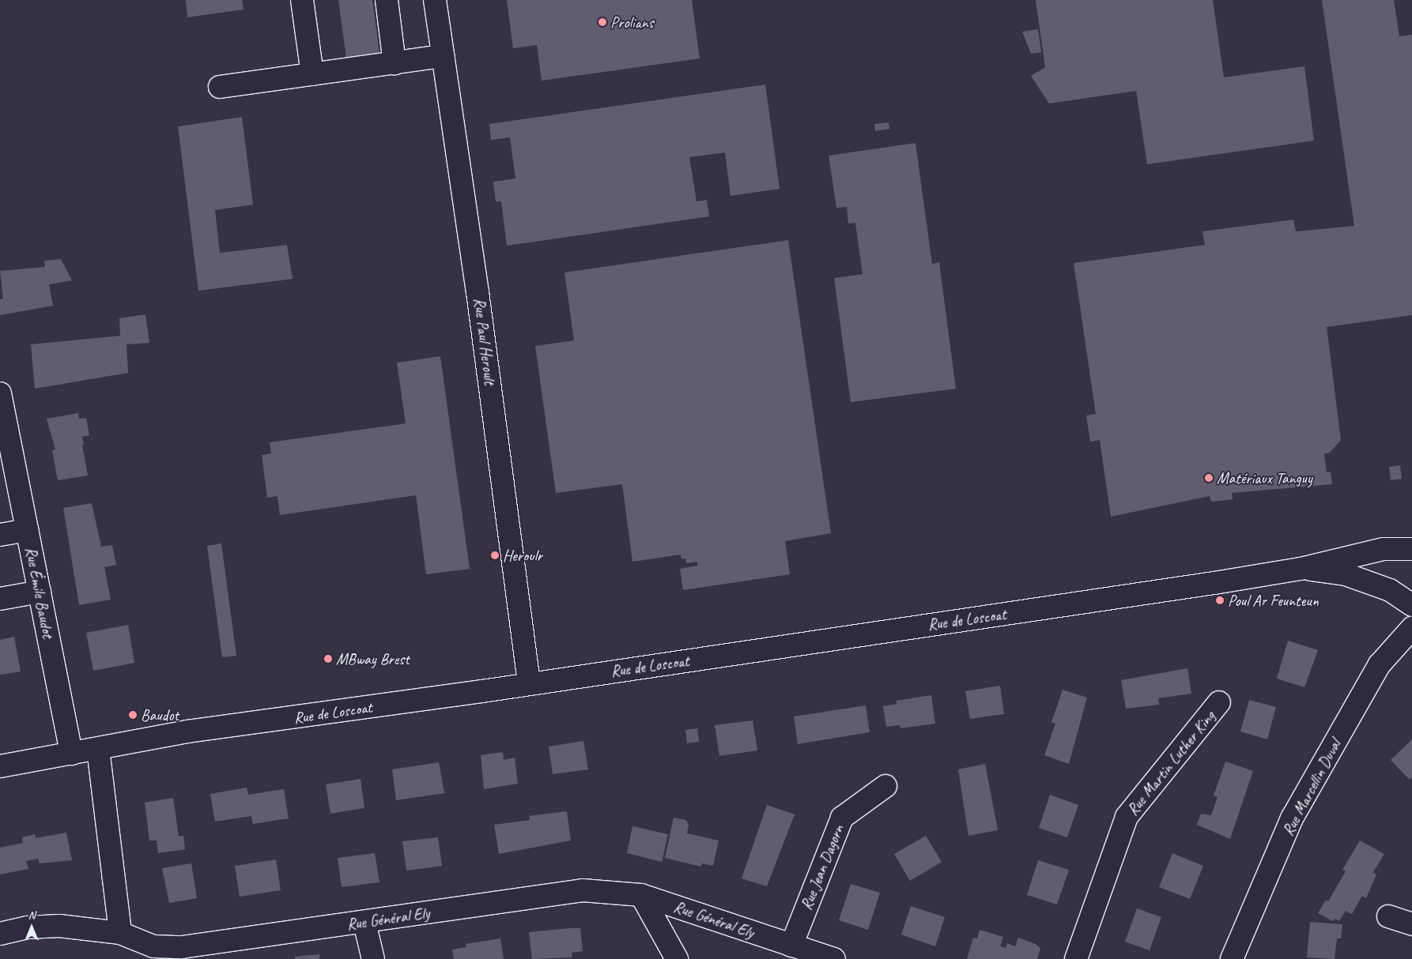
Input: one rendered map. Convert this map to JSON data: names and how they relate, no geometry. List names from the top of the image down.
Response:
{
  "streets": {
    "street": [
      "Rue Paul Heroult",
      "Rue Émile Baudot",
      "Rue de Loscoat",
      "Rue Martin Luther King",
      "Rue Marcellin Duval",
      "Rue Jean Dagorn",
      "Rue Général Ely"
    ]
  },
  "crossings": [
    ["Rue Paul Heroult", "Rue de Loscoat"],
    ["Rue Émile Baudot", "Rue de Loscoat"],
    ["Rue Jean Dagorn", "Rue Général Ely"]
  ],
  "places": [
    "Prolians",
    "Matériaux Tanguy",
    "Heroulr",
    "Poul Ar Feunteun",
    "MBway Brest",
    "Baudot"
  ],
  "north": "top"
}
